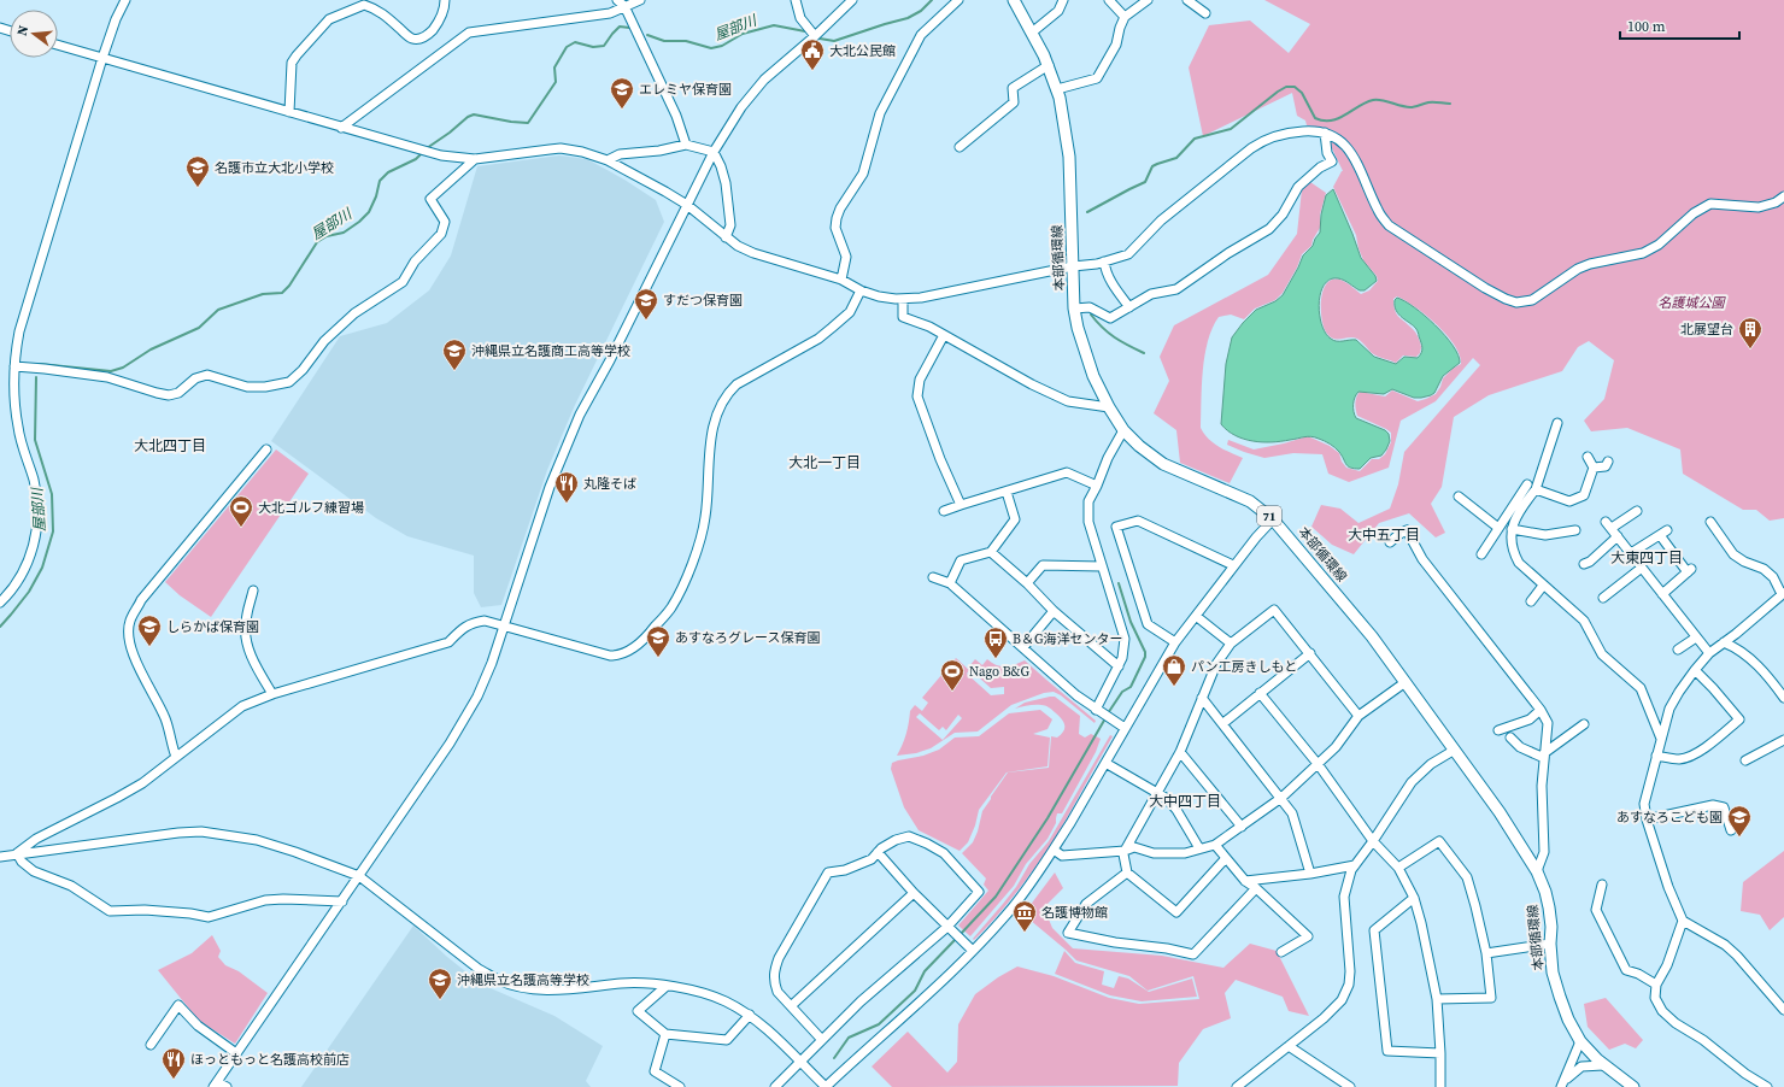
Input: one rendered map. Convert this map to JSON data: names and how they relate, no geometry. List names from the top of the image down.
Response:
{
  "streets": {
    "main road": ["本部循環線", "71"]
  },
  "districts": [
    "大北四丁目",
    "大北一丁目",
    "大中五丁目",
    "大東四丁目",
    "大中四丁目"
  ],
  "water": ["屋部川"],
  "parks": ["名護城公園"],
  "places": {
    "public building": ["大北公民館"],
    "school or university": [
      "エレミヤ保育園",
      "名護市立大北小学校",
      "すだつ保育園",
      "沖縄県立名護商工高等学校",
      "しらかば保育園",
      "あすなろグレース保育園",
      "あすなろこども園",
      "沖縄県立名護高等学校"
    ],
    "building": ["北展望台"],
    "restaurant": ["丸隆そば", "ほっともっと名護高校前店"],
    "sports": ["大北ゴルフ練習場", "Nago B&G"],
    "bus stop": ["B＆G海洋センター"],
    "shop": ["パン工房きしもと"],
    "museum": ["名護博物館"]
  },
  "scale_bar": "100 m",
  "north": "left"
}
